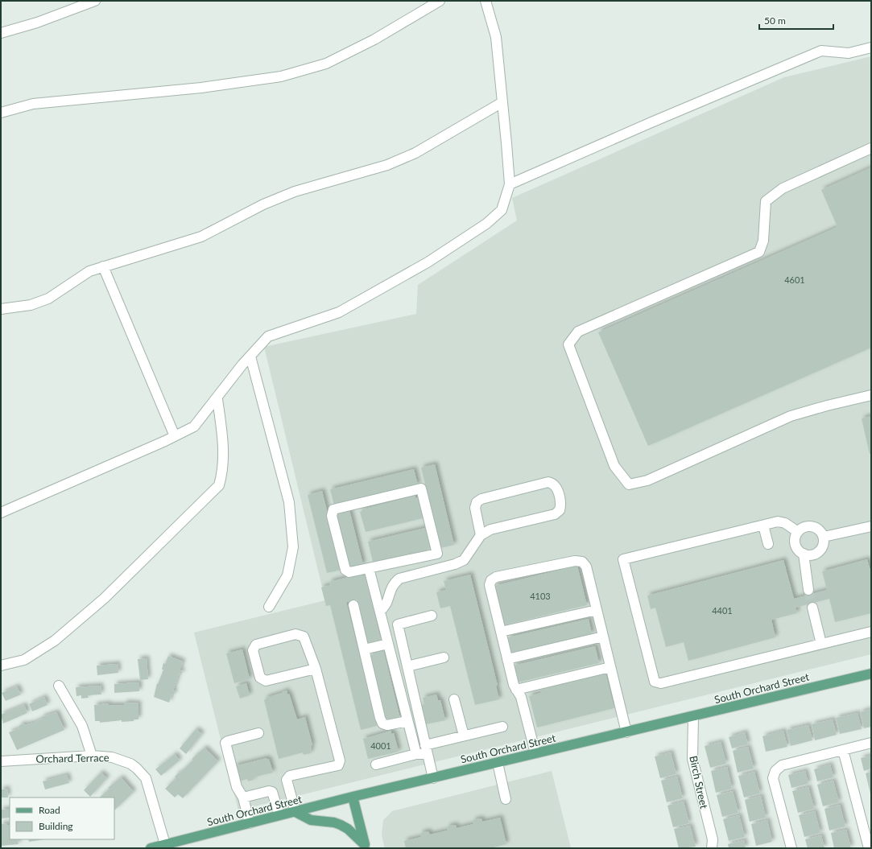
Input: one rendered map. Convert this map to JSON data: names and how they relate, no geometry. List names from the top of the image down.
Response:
{
  "streets": {
    "main road": ["South Orchard Street"],
    "street": ["Orchard Terrace", "Birch Street"]
  },
  "crossings": [
    ["South Orchard Street", "Orchard Terrace"],
    ["South Orchard Street", "Birch Street"]
  ],
  "house_numbers": [
    "4601",
    "4103",
    "4401",
    "4001"
  ],
  "legend": ["Road", "Building"],
  "scale_bar": "50 m"
}
